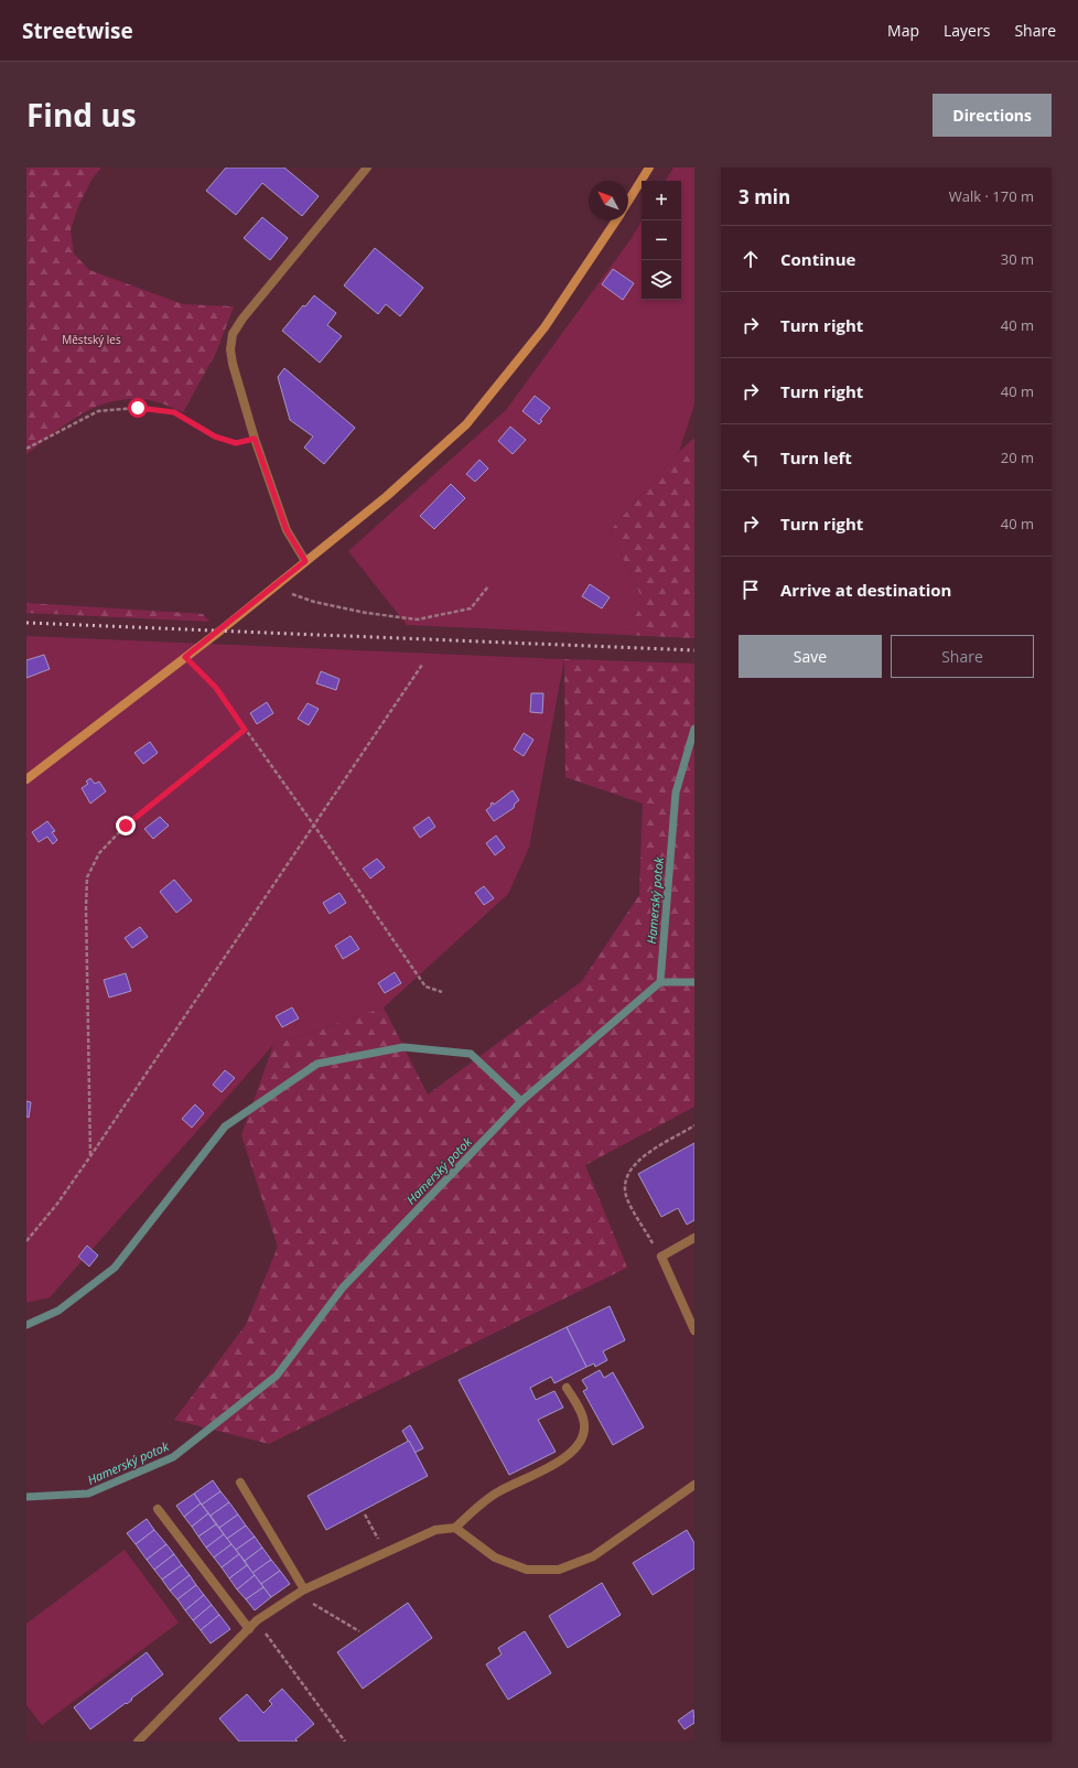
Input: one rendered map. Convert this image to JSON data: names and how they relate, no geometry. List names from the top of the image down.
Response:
{
  "water": ["Hamerský potok"],
  "parks": ["Městský les"],
  "north": "top left",
  "page": {
    "header": "Streetwise",
    "nav": ["Map", "Layers", "Share"],
    "title": "Find us",
    "buttons": [
      "Directions",
      ["Save", "Share"]
    ],
    "heading": ["3 min", "Walk · 170 m"],
    "map_buttons": ["+", "−"],
    "list": [
      ["Continue", "30 m"],
      ["Turn right", "40 m"],
      ["Turn right", "40 m"],
      ["Turn left", "20 m"],
      ["Turn right", "40 m"],
      "Arrive at destination"
    ]
  }
}
